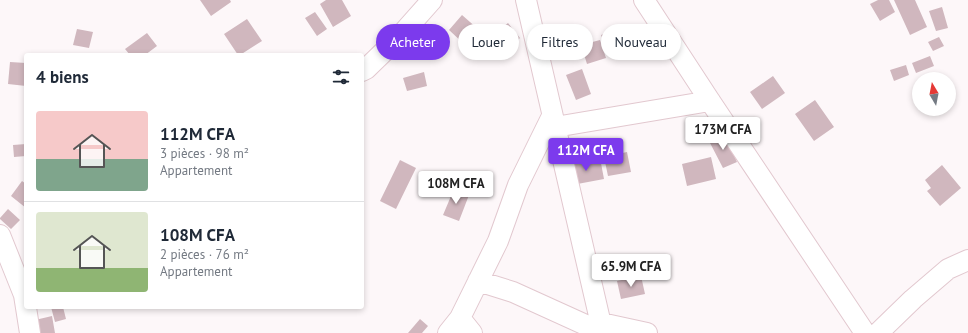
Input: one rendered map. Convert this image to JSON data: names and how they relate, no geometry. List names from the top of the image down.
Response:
{
  "north": "top",
  "page": {
    "chip": [
      "Acheter",
      "Louer",
      "Filtres",
      "Nouveau"
    ],
    "heading": "4 biens",
    "list": [
      {
        "name": "112M CFA",
        "note": "3 pièces · 98 m² · Appartement"
      },
      {
        "name": "108M CFA",
        "note": "2 pièces · 76 m² · Appartement"
      }
    ],
    "price": [
      "173M CFA",
      "112M CFA",
      "108M CFA",
      "65.9M CFA"
    ]
  }
}
